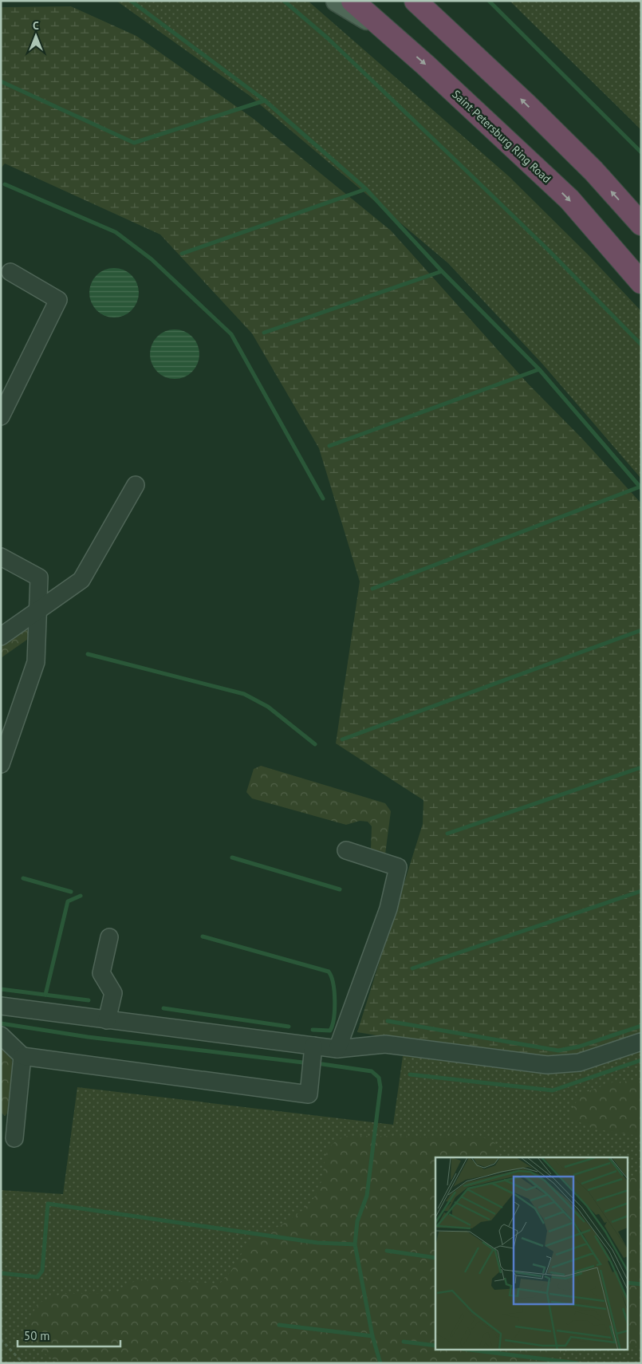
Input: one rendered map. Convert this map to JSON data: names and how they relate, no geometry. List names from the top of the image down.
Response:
{
  "streets": {
    "highway": ["Saint Petersburg Ring Road"]
  },
  "scale_bar": "50 m",
  "north": "top"
}
